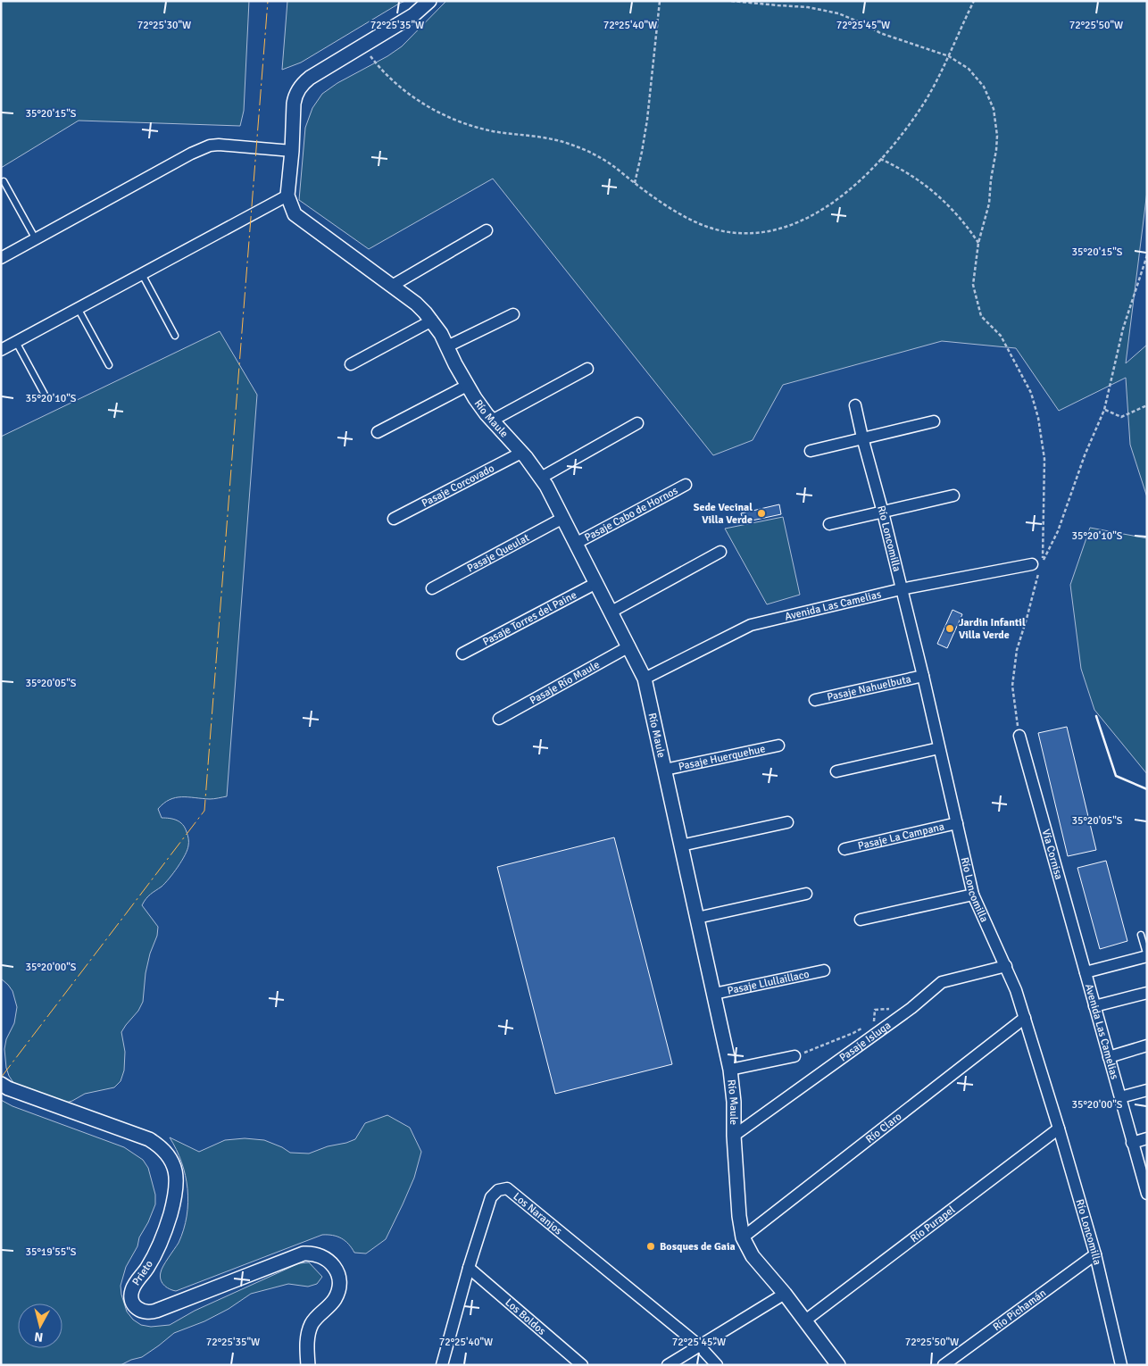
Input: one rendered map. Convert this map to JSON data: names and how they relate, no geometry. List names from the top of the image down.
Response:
{
  "streets": {
    "street": [
      "Río Maule",
      "Pasaje Corcovado",
      "Pasaje Cabo de Hornos",
      "Río Loncomilla",
      "Pasaje Queulat",
      "Avenida Las Camelias",
      "Pasaje Torres del Paine",
      "Pasaje Río Maule",
      "Pasaje Nahuelbuta",
      "Pasaje Huerquehue",
      "Pasaje La Campana",
      "Vía Cornisa",
      "Pasaje Llullaillaco",
      "Pasaje Isluga",
      "Río Claro",
      "Los Naranjos",
      "Río Purapel",
      "Prieto",
      "Río Pichamán",
      "Los Boldos"
    ]
  },
  "crossings": [
    ["Río Maule", "Pasaje Corcovado"],
    ["Río Maule", "Pasaje Cabo de Hornos"],
    ["Río Maule", "Pasaje Queulat"],
    ["Río Maule", "Avenida Las Camelias"],
    ["Río Maule", "Pasaje Torres del Paine"],
    ["Río Maule", "Pasaje Río Maule"],
    ["Río Maule", "Pasaje Huerquehue"],
    ["Río Maule", "Pasaje Llullaillaco"],
    ["Río Maule", "Pasaje Isluga"],
    ["Río Maule", "Río Claro"],
    ["Río Maule", "Río Purapel"],
    ["Río Loncomilla", "Avenida Las Camelias"],
    ["Río Loncomilla", "Pasaje Nahuelbuta"],
    ["Río Loncomilla", "Pasaje La Campana"],
    ["Río Loncomilla", "Pasaje Isluga"],
    ["Río Loncomilla", "Río Claro"],
    ["Río Loncomilla", "Río Purapel"],
    ["Río Loncomilla", "Río Pichamán"],
    ["Avenida Las Camelias", "Vía Cornisa"],
    ["Los Naranjos", "Los Boldos"]
  ],
  "places": ["Sede Vecinal Villa Verde", "Jardin Infantil Villa Verde", "Bosques de Gaia"],
  "north": "bottom",
  "coordinates": [
    "72°25'30\"W",
    "72°25'35\"W",
    "72°25'40\"W",
    "72°25'45\"W",
    "72°25'50\"W",
    "35°20'15\"S",
    "35°20'10\"S",
    "35°20'05\"S",
    "35°20'00\"S",
    "35°19'55\"S"
  ]
}
